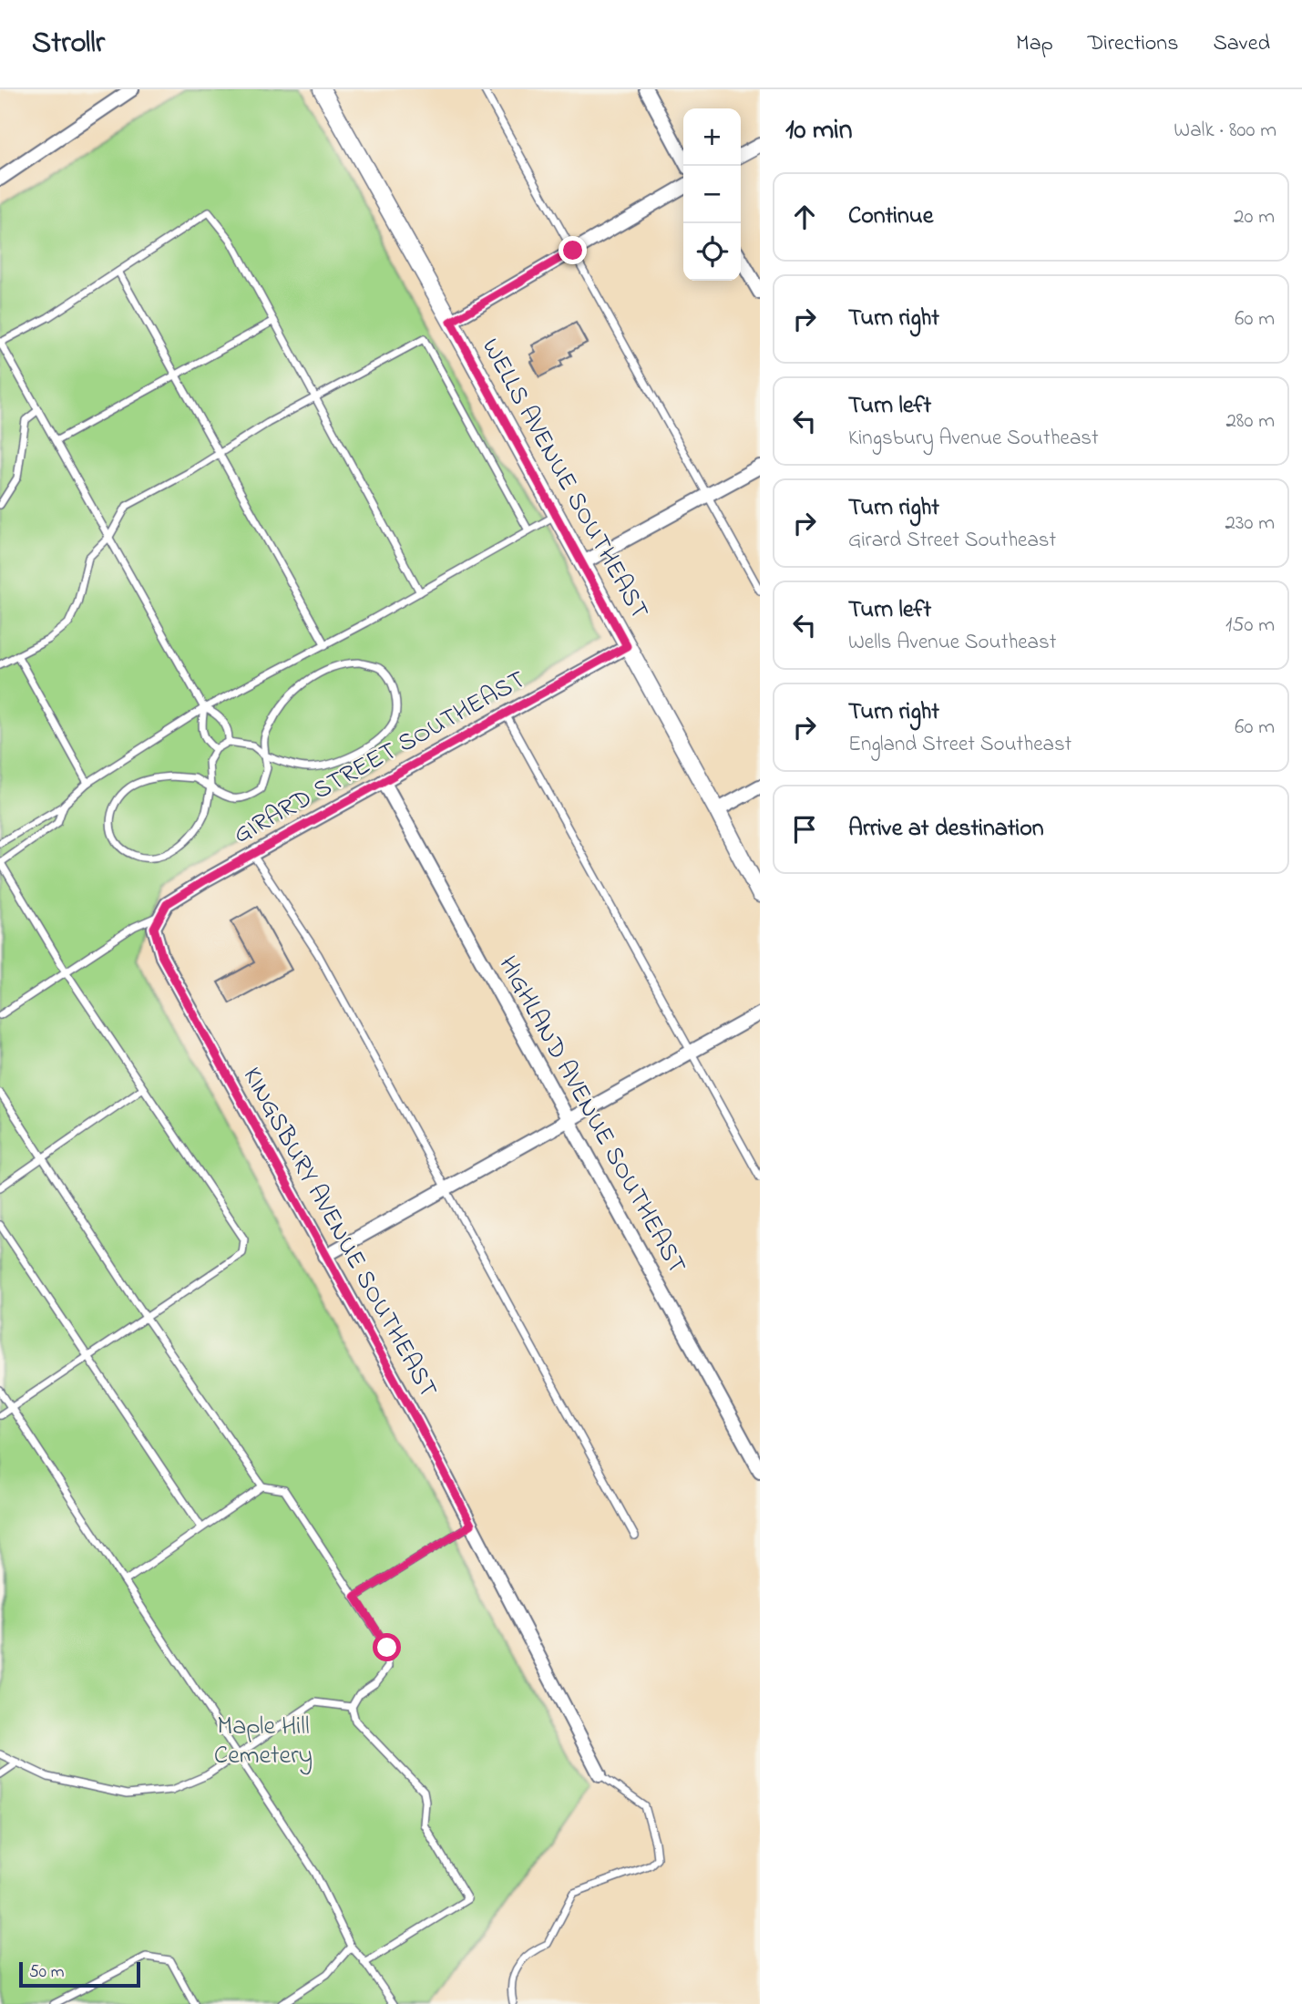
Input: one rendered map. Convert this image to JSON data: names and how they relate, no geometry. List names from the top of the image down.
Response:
{
  "streets": {
    "street": [
      "WELLS AVENUE SOUTHEAST",
      "GIRARD STREET SOUTHEAST",
      "HIGHLAND AVENUE SOUTHEAST",
      "KINGSBURY AVENUE SOUTHEAST"
    ]
  },
  "crossings": [
    ["WELLS AVENUE SOUTHEAST", "GIRARD STREET SOUTHEAST"],
    ["GIRARD STREET SOUTHEAST", "HIGHLAND AVENUE SOUTHEAST"],
    ["GIRARD STREET SOUTHEAST", "KINGSBURY AVENUE SOUTHEAST"]
  ],
  "parks": ["Maple Hill Cemetery"],
  "scale_bar": "50 m",
  "page": {
    "header": "Strollr",
    "nav": ["Map", "Directions", "Saved"],
    "heading": ["10 min", "Walk · 800 m"],
    "map_buttons": ["+", "−"],
    "list": [
      ["Continue", "20 m"],
      ["Turn right", "60 m"],
      ["Turn left", "Kingsbury Avenue Southeast", "280 m"],
      ["Turn right", "Girard Street Southeast", "230 m"],
      ["Turn left", "Wells Avenue Southeast", "150 m"],
      ["Turn right", "England Street Southeast", "60 m"],
      "Arrive at destination"
    ],
    "scale": "50 m"
  }
}
